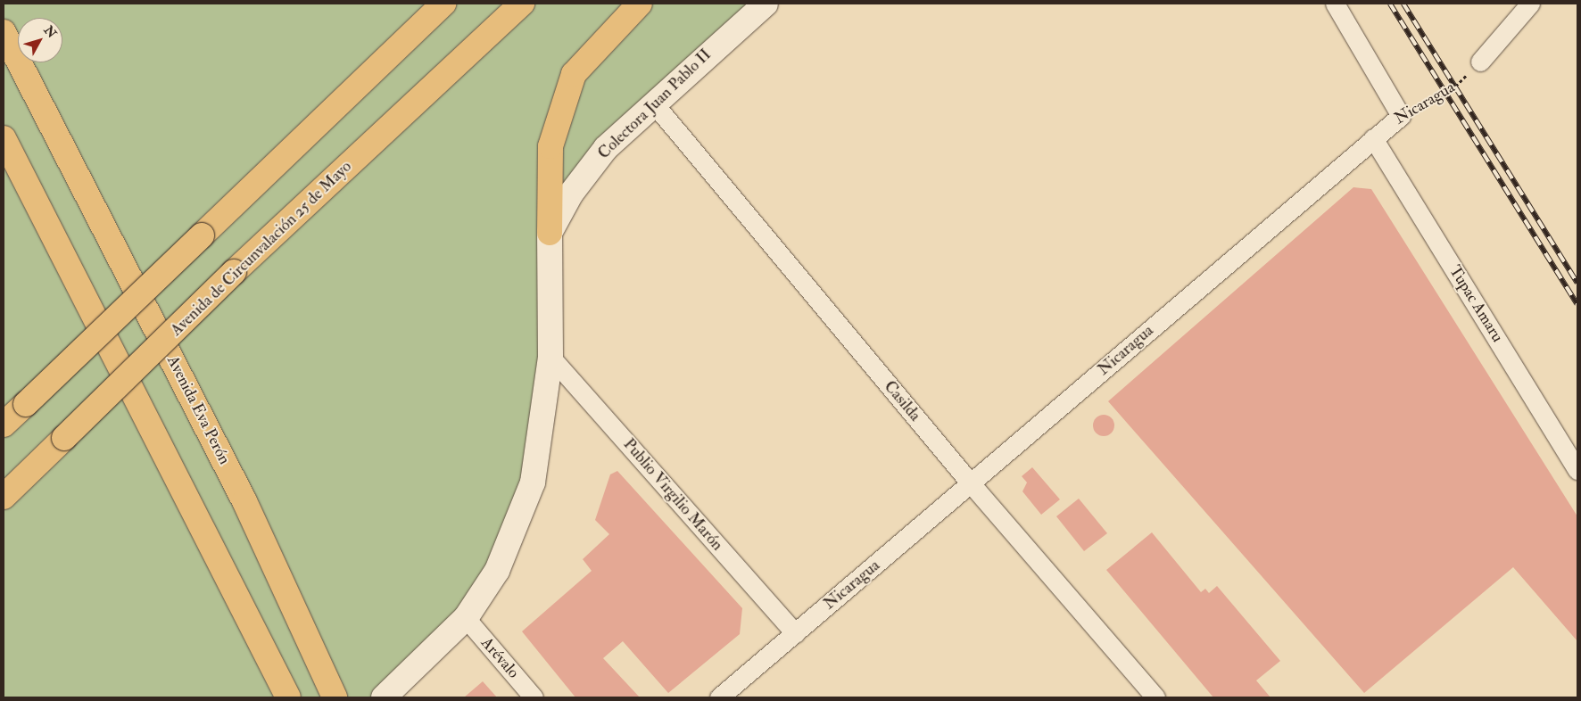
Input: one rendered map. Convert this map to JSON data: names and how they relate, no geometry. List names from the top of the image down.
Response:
{
  "streets": {
    "main road": ["Colectora Juan Pablo II", "Avenida de Circunvalación 25 de Mayo", "Avenida Eva Perón"],
    "street": [
      "Nicaragua",
      "Tupac Amaru",
      "Casilda",
      "Publio Virgilio Marón",
      "Arévalo"
    ]
  },
  "crossings": [
    ["Nicaragua", "Tupac Amaru"],
    ["Nicaragua", "Casilda"],
    ["Nicaragua", "Publio Virgilio Marón"],
    ["Colectora Juan Pablo II", "Casilda"],
    ["Colectora Juan Pablo II", "Publio Virgilio Marón"],
    ["Colectora Juan Pablo II", "Arévalo"]
  ],
  "north": "top right"
}
